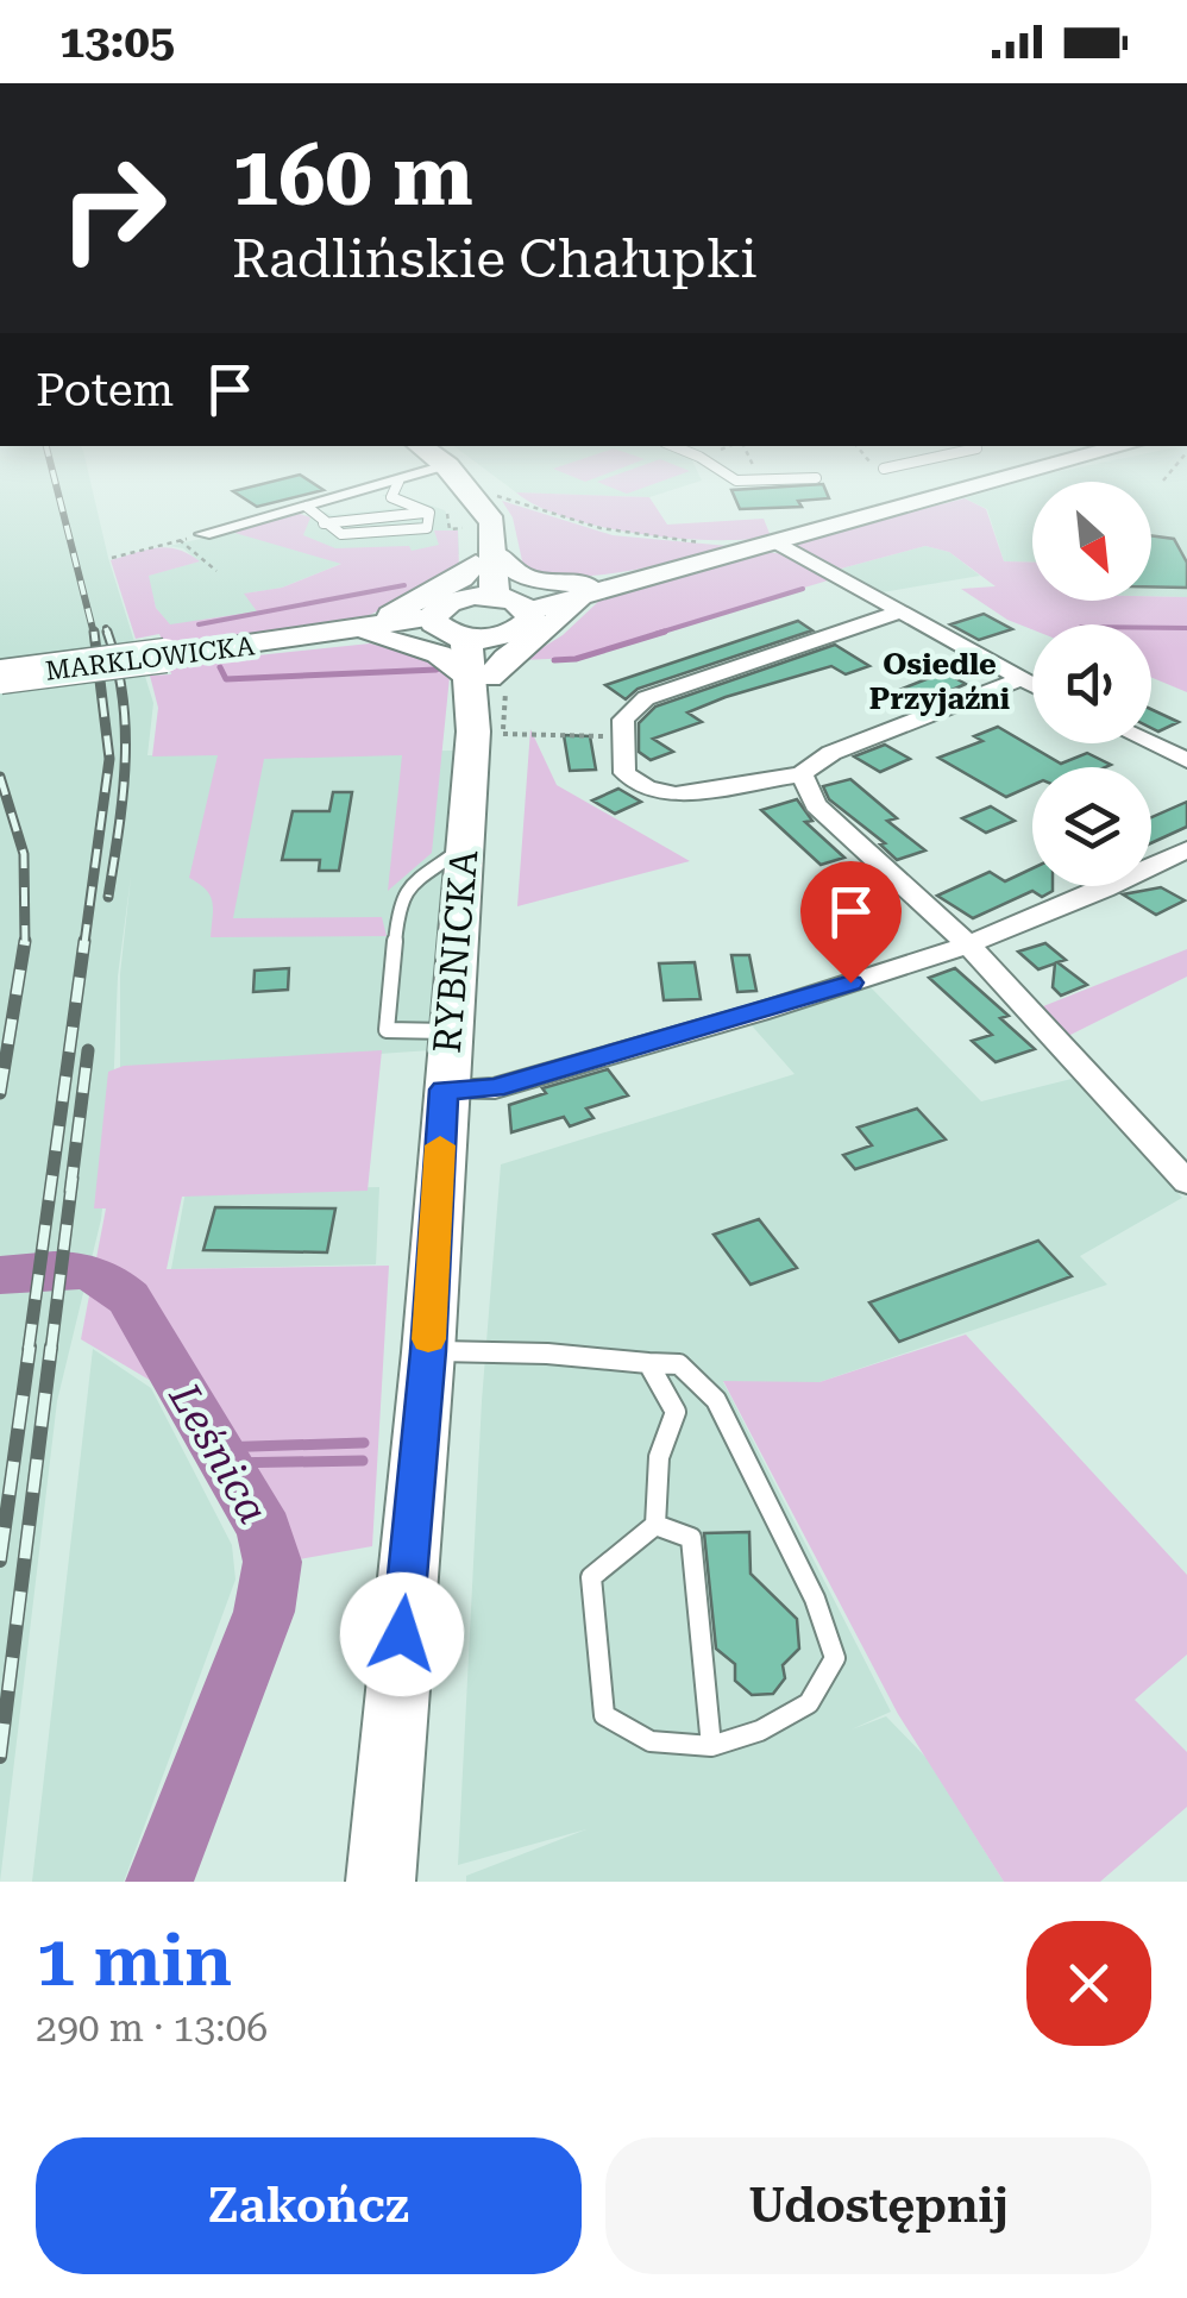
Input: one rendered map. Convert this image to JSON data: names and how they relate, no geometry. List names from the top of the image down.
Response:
{
  "streets": {
    "main road": ["MARKLOWICKA", "RYBNICKA"]
  },
  "districts": ["Osiedle Przyjaźni"],
  "water": ["Leśnica"],
  "north": "bottom right",
  "page": {
    "status": "13:05",
    "turn": ["160 m", "Radlińskie Chałupki"],
    "then": "Potem",
    "heading": ["1 min", "290 m · 13:06"],
    "buttons": ["Zakończ", "Udostępnij"]
  }
}
